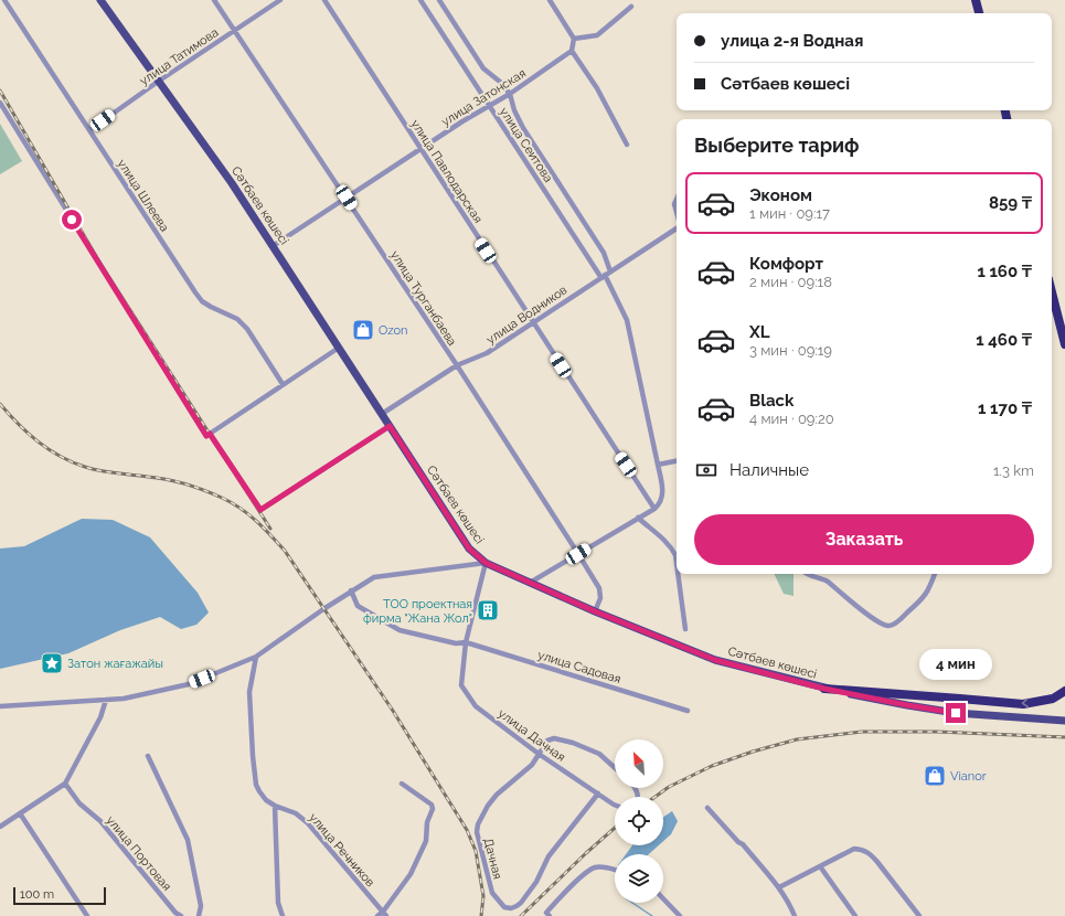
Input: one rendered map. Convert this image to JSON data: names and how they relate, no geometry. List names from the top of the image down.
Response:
{
  "streets": {
    "main road": ["Сәтбаев көшесі"],
    "street": [
      "улица Татимова",
      "улица Затонская",
      "улица Сеитова",
      "улица Павлодарская",
      "улица Шлеева",
      "улица Турганбаева",
      "улица Водников",
      "улица Садовая",
      "улица Дачная",
      "улица Речников",
      "улица Портовая",
      "Дачная"
    ]
  },
  "crossings": [
    ["улица Татимова", "улица Шлеева"],
    ["улица Татимова", "Сәтбаев көшесі"],
    ["улица Татимова", "улица Турганбаева"],
    ["улица Затонская", "улица Сеитова"],
    ["улица Затонская", "улица Павлодарская"],
    ["улица Затонская", "Сәтбаев көшесі"],
    ["улица Затонская", "улица Турганбаева"],
    ["улица Сеитова", "улица Павлодарская"],
    ["улица Сеитова", "улица Водников"],
    ["улица Павлодарская", "улица Водников"],
    ["Сәтбаев көшесі", "улица Турганбаева"],
    ["Сәтбаев көшесі", "улица Водников"],
    ["улица Турганбаева", "улица Водников"],
    ["улица Садовая", "улица Дачная"],
    ["улица Дачная", "Дачная"]
  ],
  "places": {
    "shop": ["Ozon", "Vianor"],
    "building": ["ТОО проектная фирма \"Жана Жол\""],
    "place": ["Затон жағажайы"]
  },
  "scale_bar": "100 m",
  "north": "top left",
  "page": {
    "banner": ["улица 2-я Водная", "Сәтбаев көшесі"],
    "heading": "Выберите тариф",
    "list": [
      {
        "name": "Эконом",
        "note": "1 мин · 09:17",
        "value": "859 ₸"
      },
      {
        "name": "Комфорт",
        "note": "2 мин · 09:18",
        "value": "1 160 ₸"
      },
      {
        "name": "XL",
        "note": "3 мин · 09:19",
        "value": "1 460 ₸"
      },
      {
        "name": "Black",
        "note": "4 мин · 09:20",
        "value": "1 170 ₸"
      }
    ],
    "pay": ["Наличные", "1.3 km"],
    "buttons": "Заказать",
    "bubble": "4 мин",
    "scale": "100 m"
  }
}
